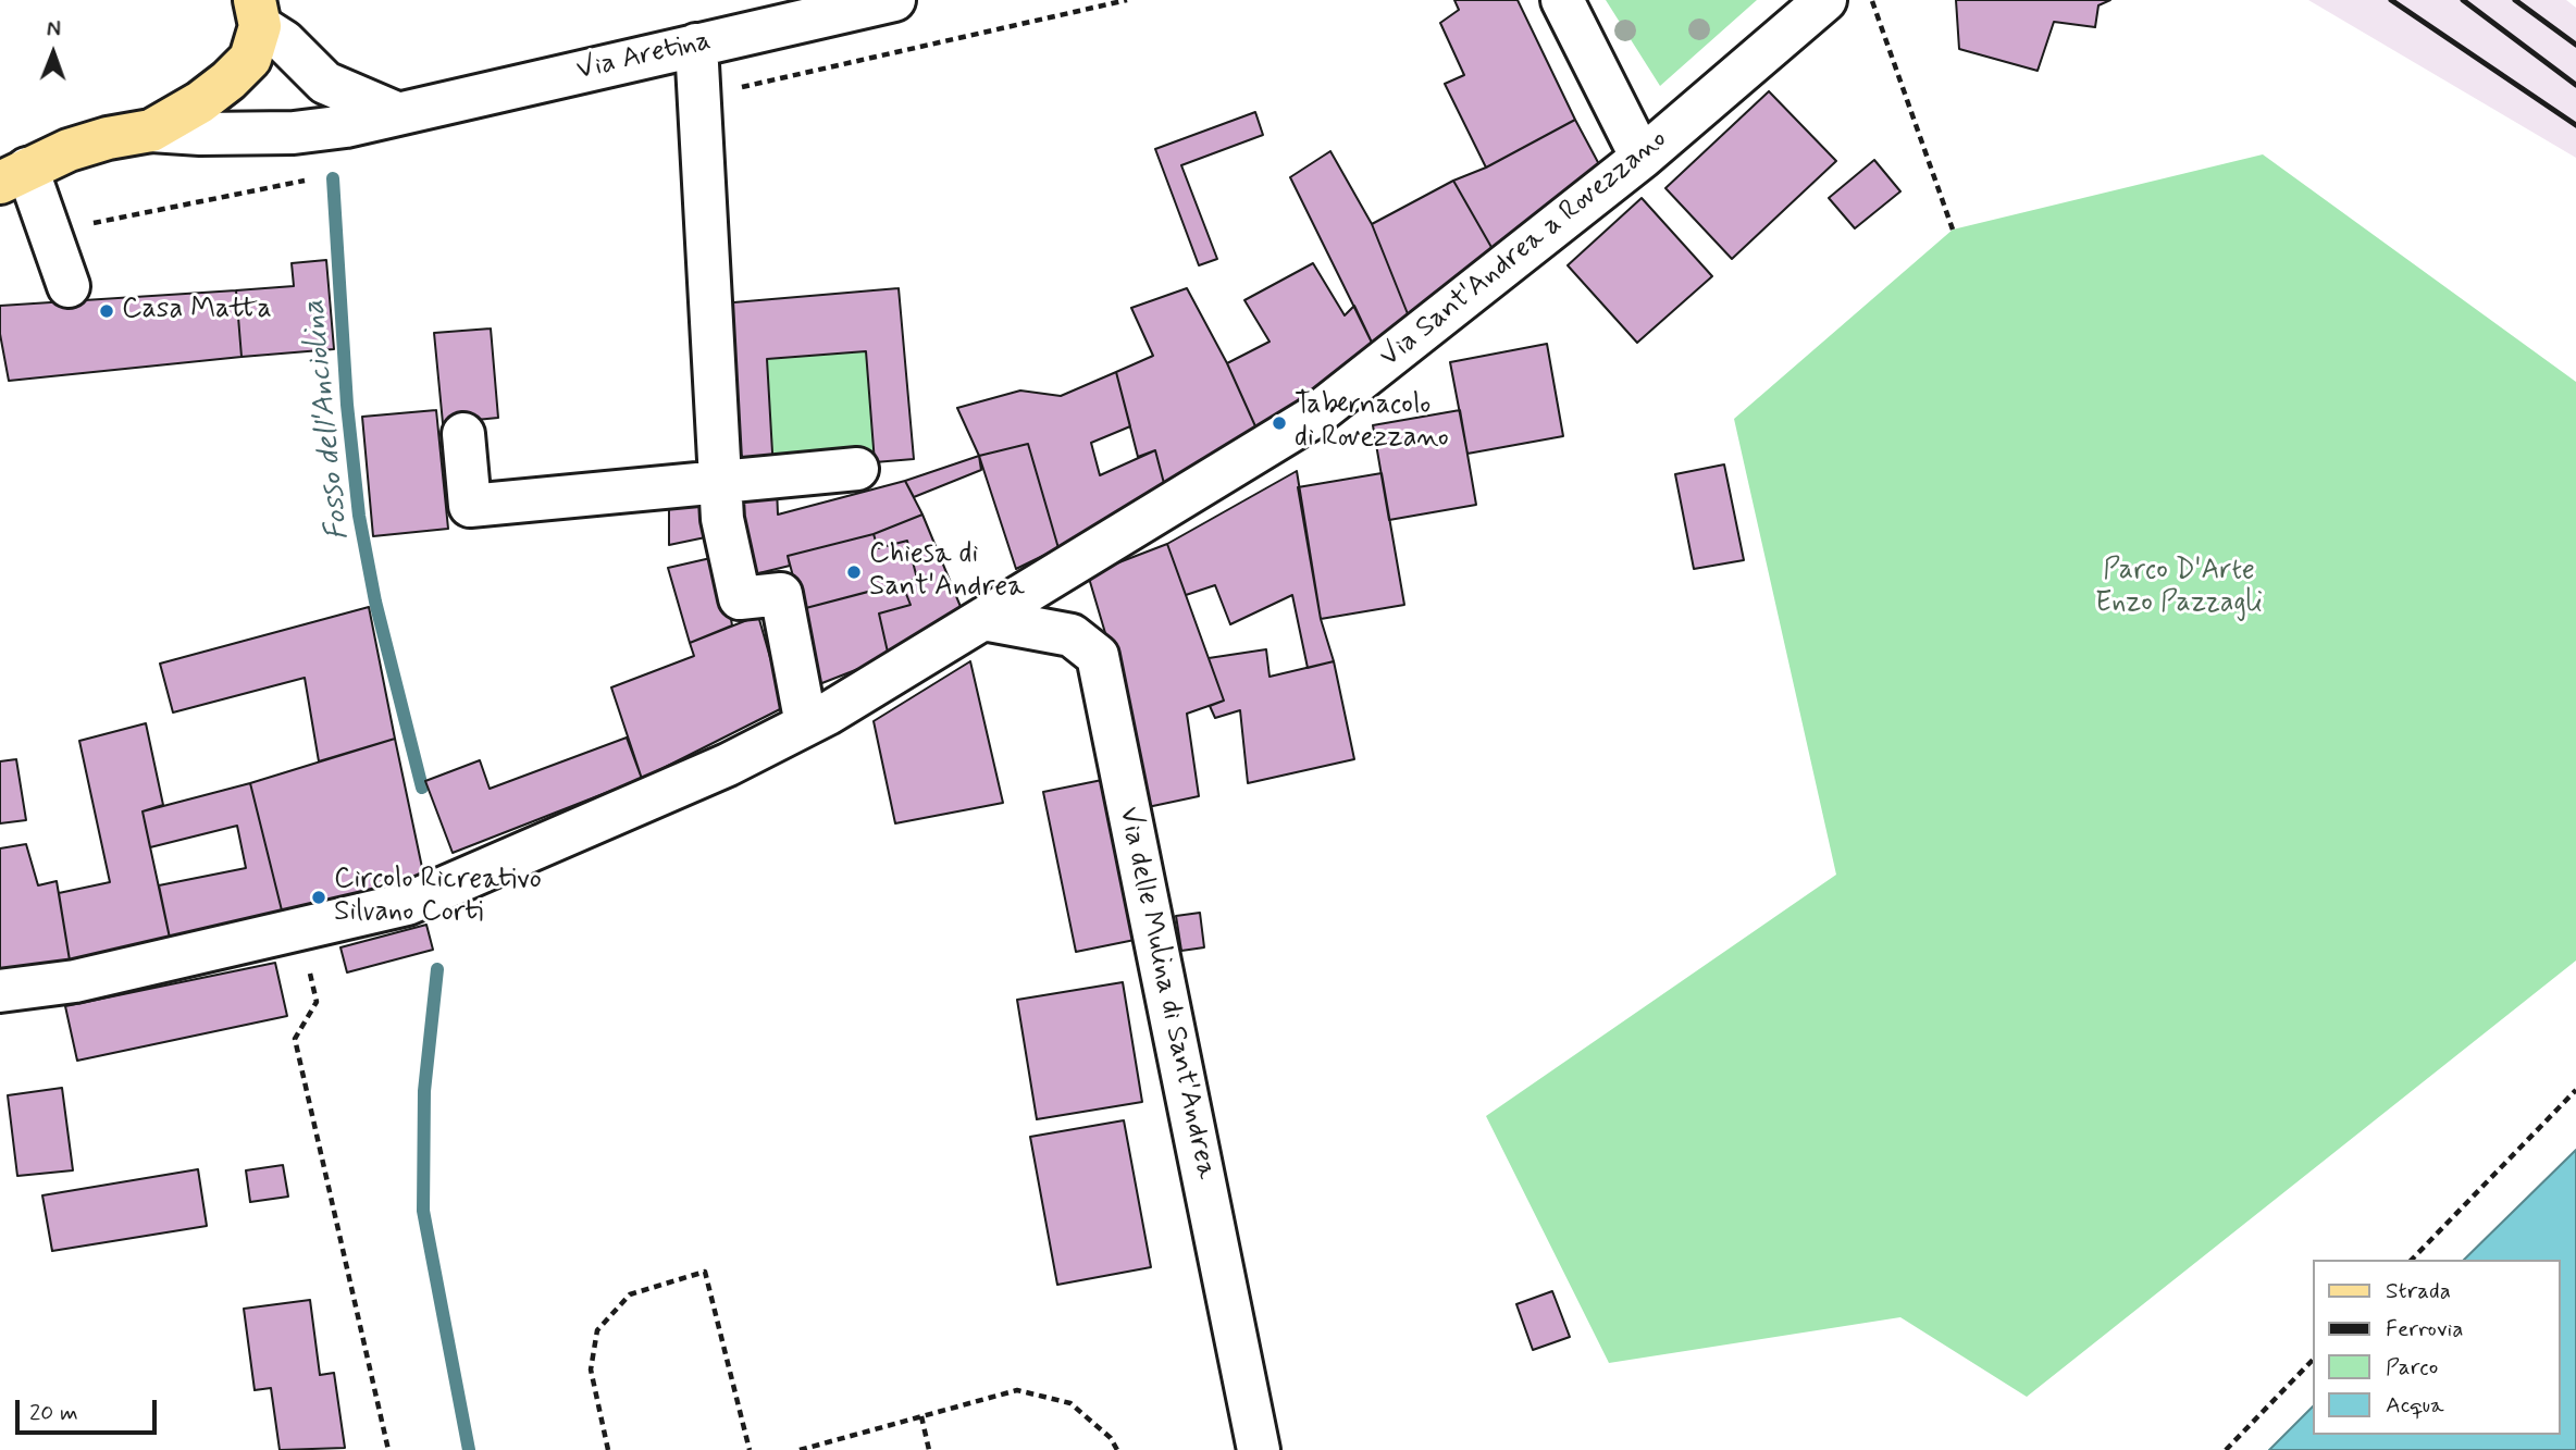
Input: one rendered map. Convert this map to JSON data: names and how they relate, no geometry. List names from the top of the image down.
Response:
{
  "streets": {
    "street": ["Via Aretina", "Via Sant'Andrea a Rovezzano", "Via delle Mulina di Sant'Andrea"]
  },
  "crossings": [
    ["Via Sant'Andrea a Rovezzano", "Via delle Mulina di Sant'Andrea"]
  ],
  "water": ["Fosso dell'Anciolina"],
  "parks": ["Parco D'Arte Enzo Pazzagli"],
  "places": [
    "Casa Matta",
    "Tabernacolo di Rovezzano",
    "Chiesa di Sant'Andrea",
    "Circolo Ricreativo Silvano Corti"
  ],
  "legend": [
    "Strada",
    "Ferrovia",
    "Parco",
    "Acqua"
  ],
  "scale_bar": "20 m",
  "north": "top"
}
